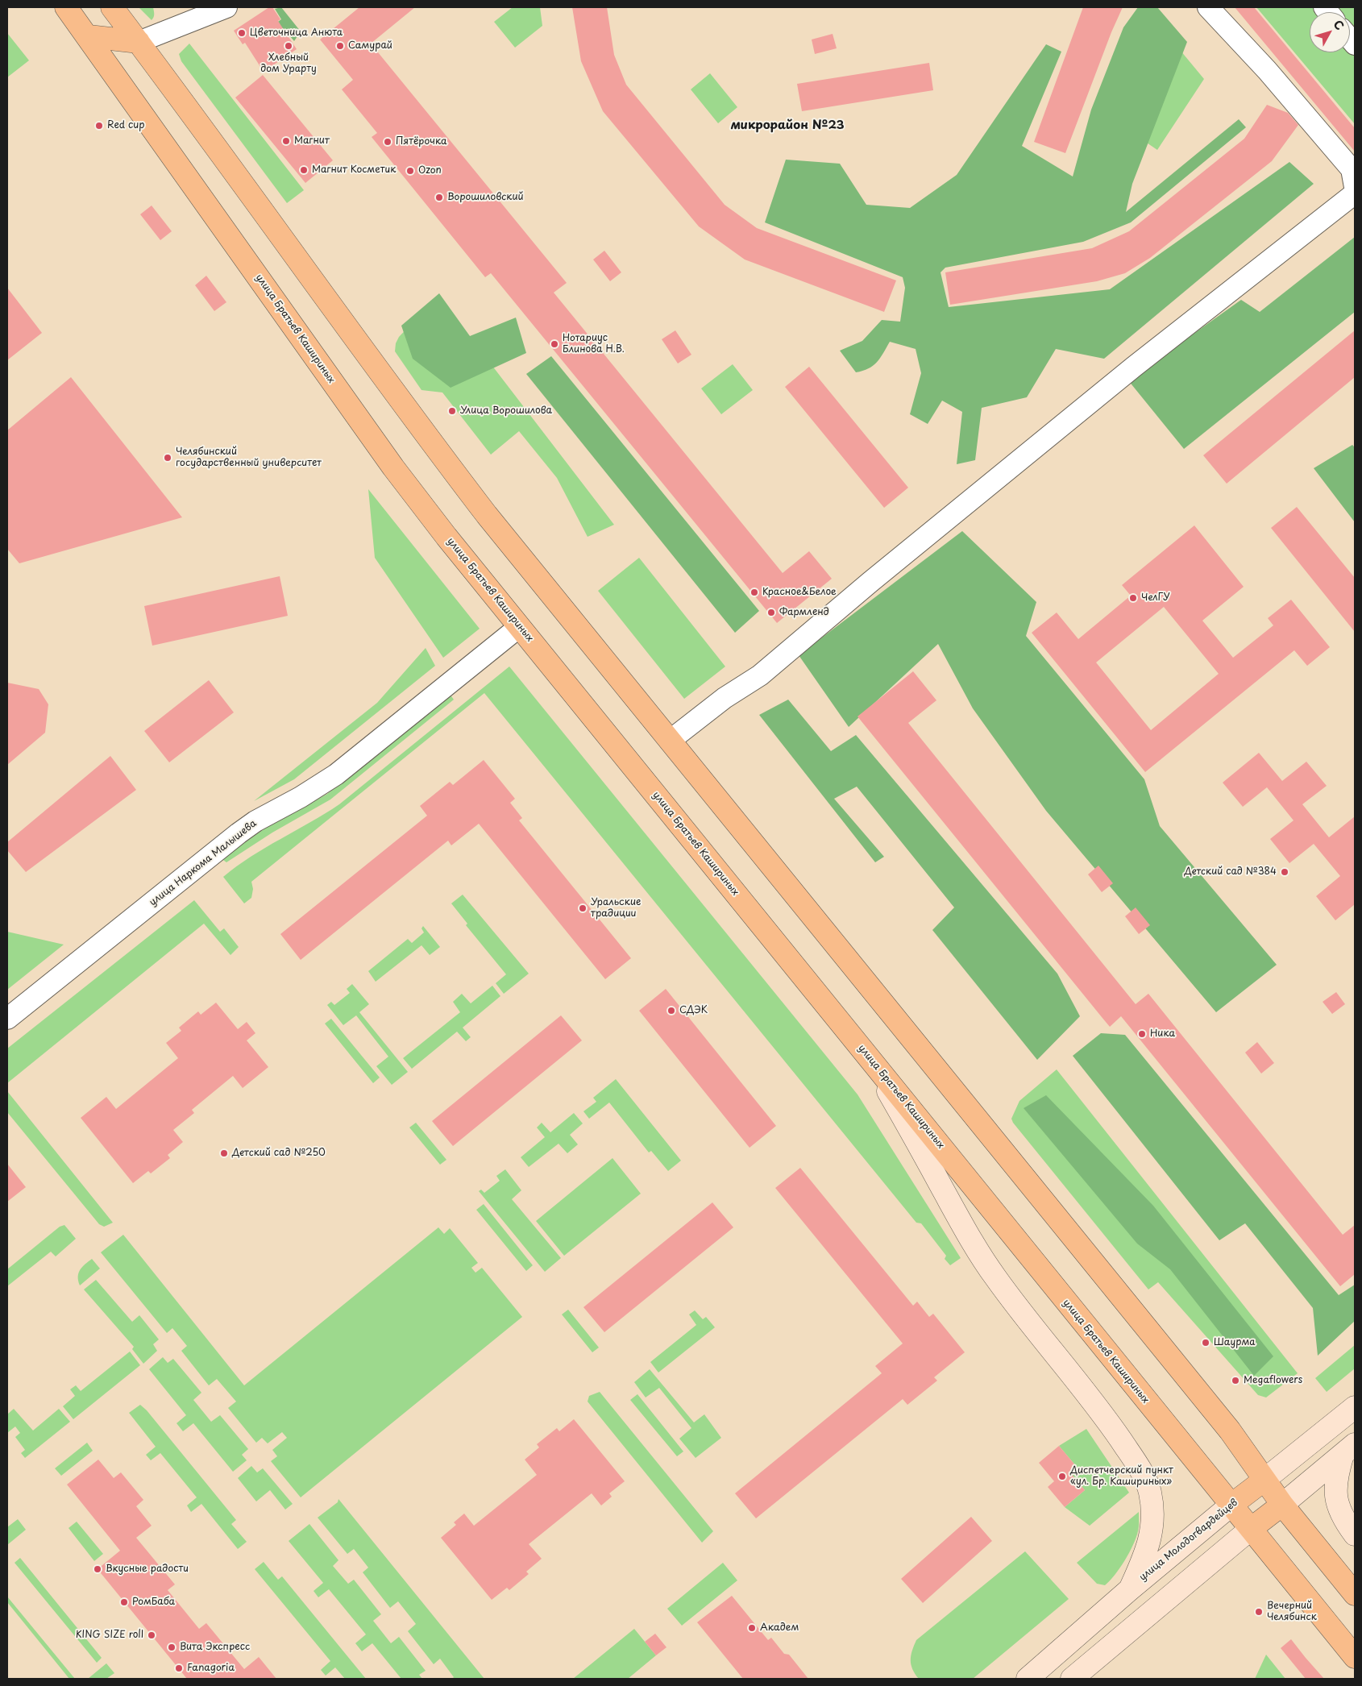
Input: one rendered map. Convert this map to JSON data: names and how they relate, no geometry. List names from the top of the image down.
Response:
{
  "streets": {
    "main road": ["улица Братьев Кашириных", "улица Молодогвардейцев"],
    "street": ["улица Наркома Малышева"]
  },
  "crossings": [
    ["улица Братьев Кашириных", "улица Наркома Малышева"],
    ["улица Братьев Кашириных", "улица Молодогвардейцев"]
  ],
  "districts": ["микрорайон №23"],
  "places": [
    "Цветочница Анюта",
    "Хлебный дом Урарту",
    "Самурай",
    "Red cup",
    "Магнит",
    "Пятёрочка",
    "Магнит Косметик",
    "Ozon",
    "Ворошиловский",
    "Нотариус Блинова Н.В.",
    "Улица Ворошилова",
    "Челябинский государственный университет",
    "Красное&Белое",
    "ЧелГУ",
    "Фармленд",
    "Детский сад №384",
    "Уральские традиции",
    "СДЭК",
    "Ника",
    "Детский сад №250",
    "Шаурма",
    "Megaflowers",
    "Диспетчерский пункт «ул. Бр. Кашириных»",
    "Вкусные радости",
    "РомБаба",
    "Вечерний Челябинск",
    "Академ",
    "KING SIZE roll",
    "Вита Экспресс",
    "Fanagoria"
  ],
  "north": "top right"
}
